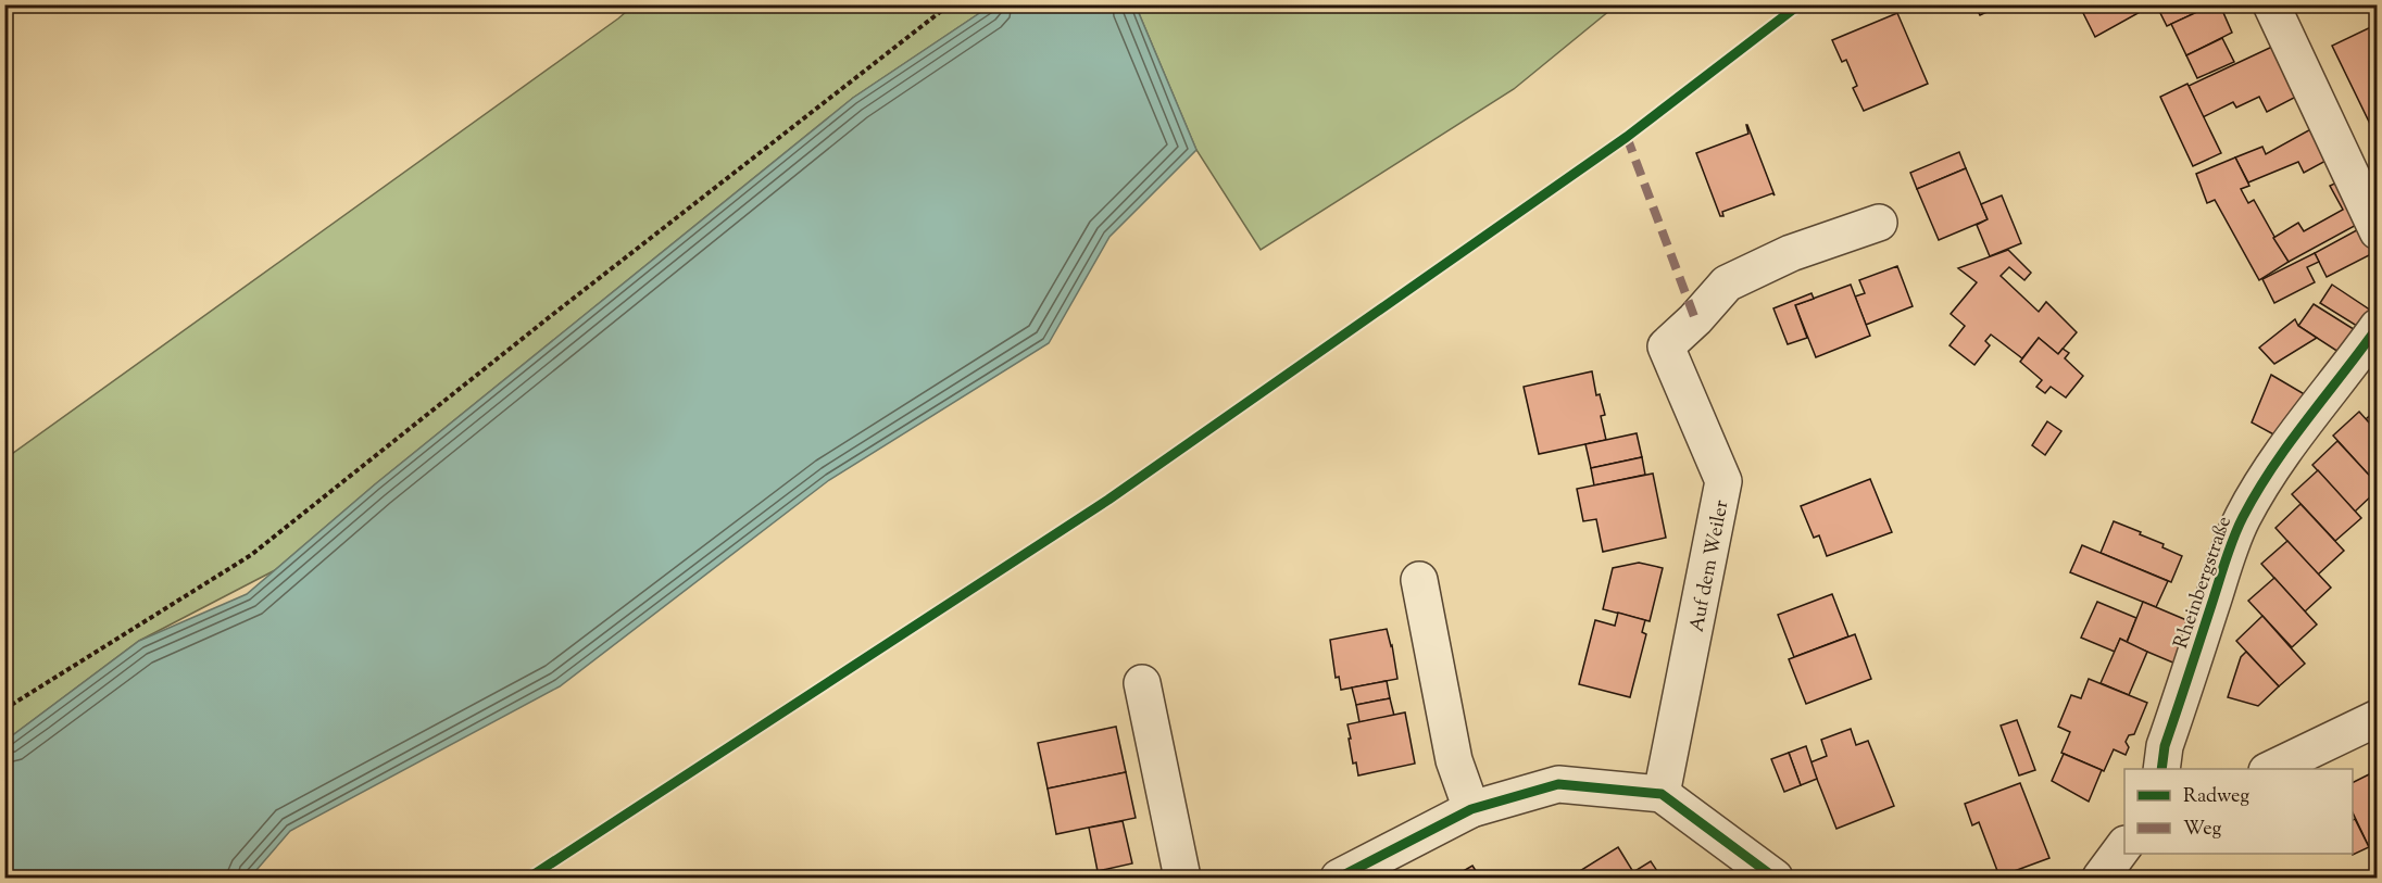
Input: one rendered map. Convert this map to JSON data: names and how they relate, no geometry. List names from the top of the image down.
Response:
{
  "streets": {
    "street": ["Auf dem Weiler", "Rheinbergstraße"]
  },
  "legend": ["Radweg", "Weg"]
}
